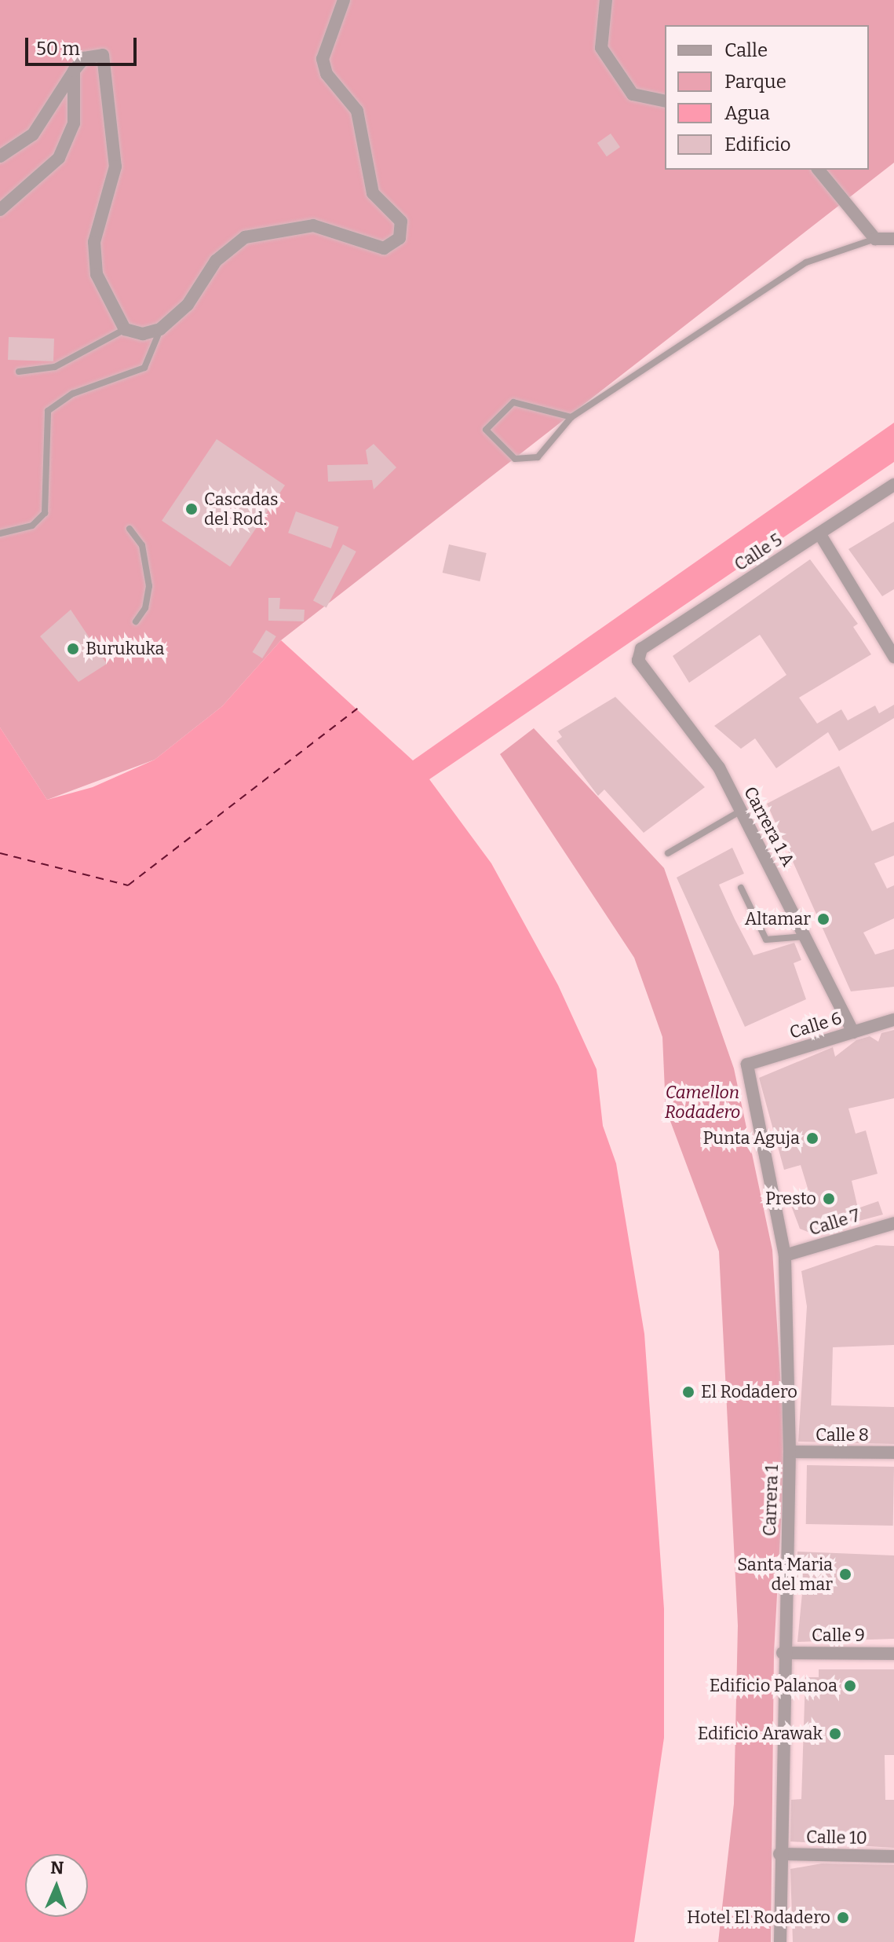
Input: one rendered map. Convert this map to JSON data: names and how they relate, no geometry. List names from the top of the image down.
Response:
{
  "streets": {
    "street": [
      "Calle 5",
      "Carrera 1 A",
      "Calle 6",
      "Calle 7",
      "Calle 8",
      "Carrera 1",
      "Calle 9",
      "Calle 10"
    ]
  },
  "crossings": [
    ["Calle 5", "Carrera 1 A"],
    ["Carrera 1 A", "Calle 6"],
    ["Calle 6", "Carrera 1"],
    ["Calle 7", "Carrera 1"],
    ["Calle 8", "Carrera 1"],
    ["Carrera 1", "Calle 9"],
    ["Carrera 1", "Calle 10"]
  ],
  "parks": ["Camellon Rodadero"],
  "places": [
    "Cascadas del Rod.",
    "Burukuka",
    "Altamar",
    "Punta Aguja",
    "Presto",
    "El Rodadero",
    "Santa Maria del mar",
    "Edificio Palanoa",
    "Edificio Arawak",
    "Hotel El Rodadero"
  ],
  "legend": [
    "Calle",
    "Parque",
    "Agua",
    "Edificio"
  ],
  "scale_bar": "50 m",
  "north": "top"
}
